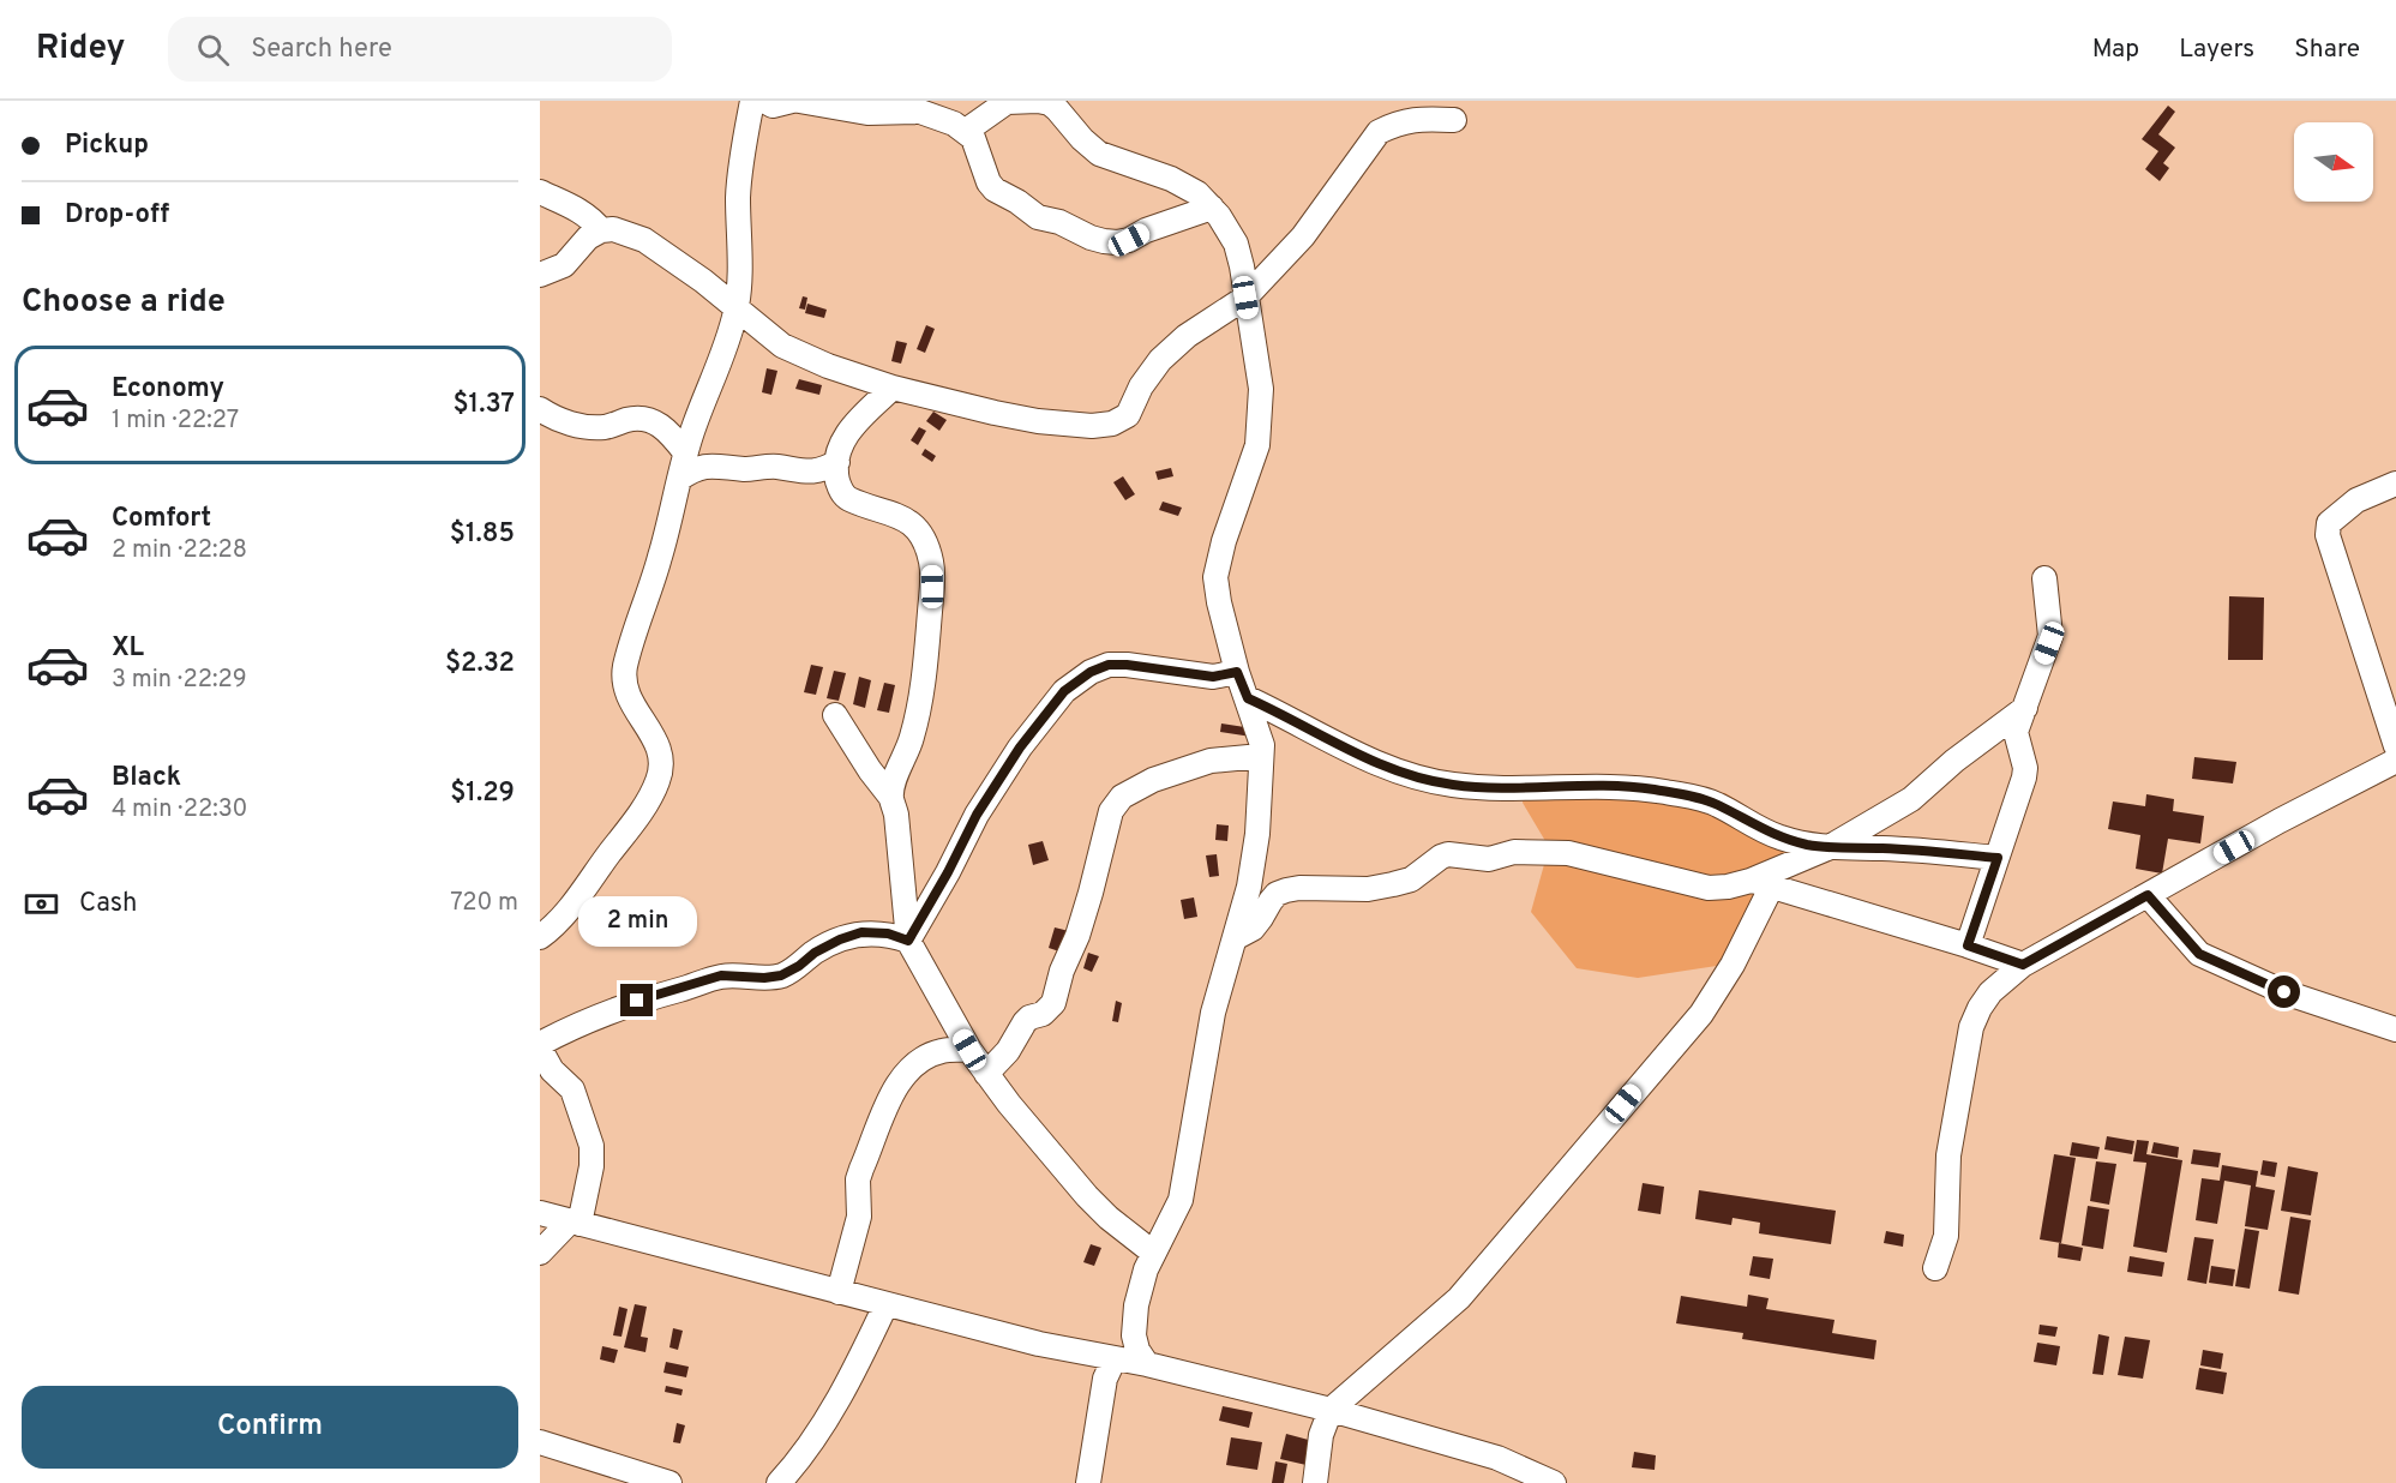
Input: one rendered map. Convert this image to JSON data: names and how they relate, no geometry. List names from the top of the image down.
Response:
{
  "north": "right",
  "page": {
    "header": "Ridey",
    "search": "Search here",
    "nav": ["Map", "Layers", "Share"],
    "banner": ["Pickup", "Drop-off"],
    "heading": "Choose a ride",
    "list": [
      {
        "name": "Economy",
        "note": "1 min · 22:27",
        "value": "$1.37"
      },
      {
        "name": "Comfort",
        "note": "2 min · 22:28",
        "value": "$1.85"
      },
      {
        "name": "XL",
        "note": "3 min · 22:29",
        "value": "$2.32"
      },
      {
        "name": "Black",
        "note": "4 min · 22:30",
        "value": "$1.29"
      }
    ],
    "pay": ["Cash", "720 m"],
    "bubble": "2 min",
    "buttons": "Confirm"
  }
}
